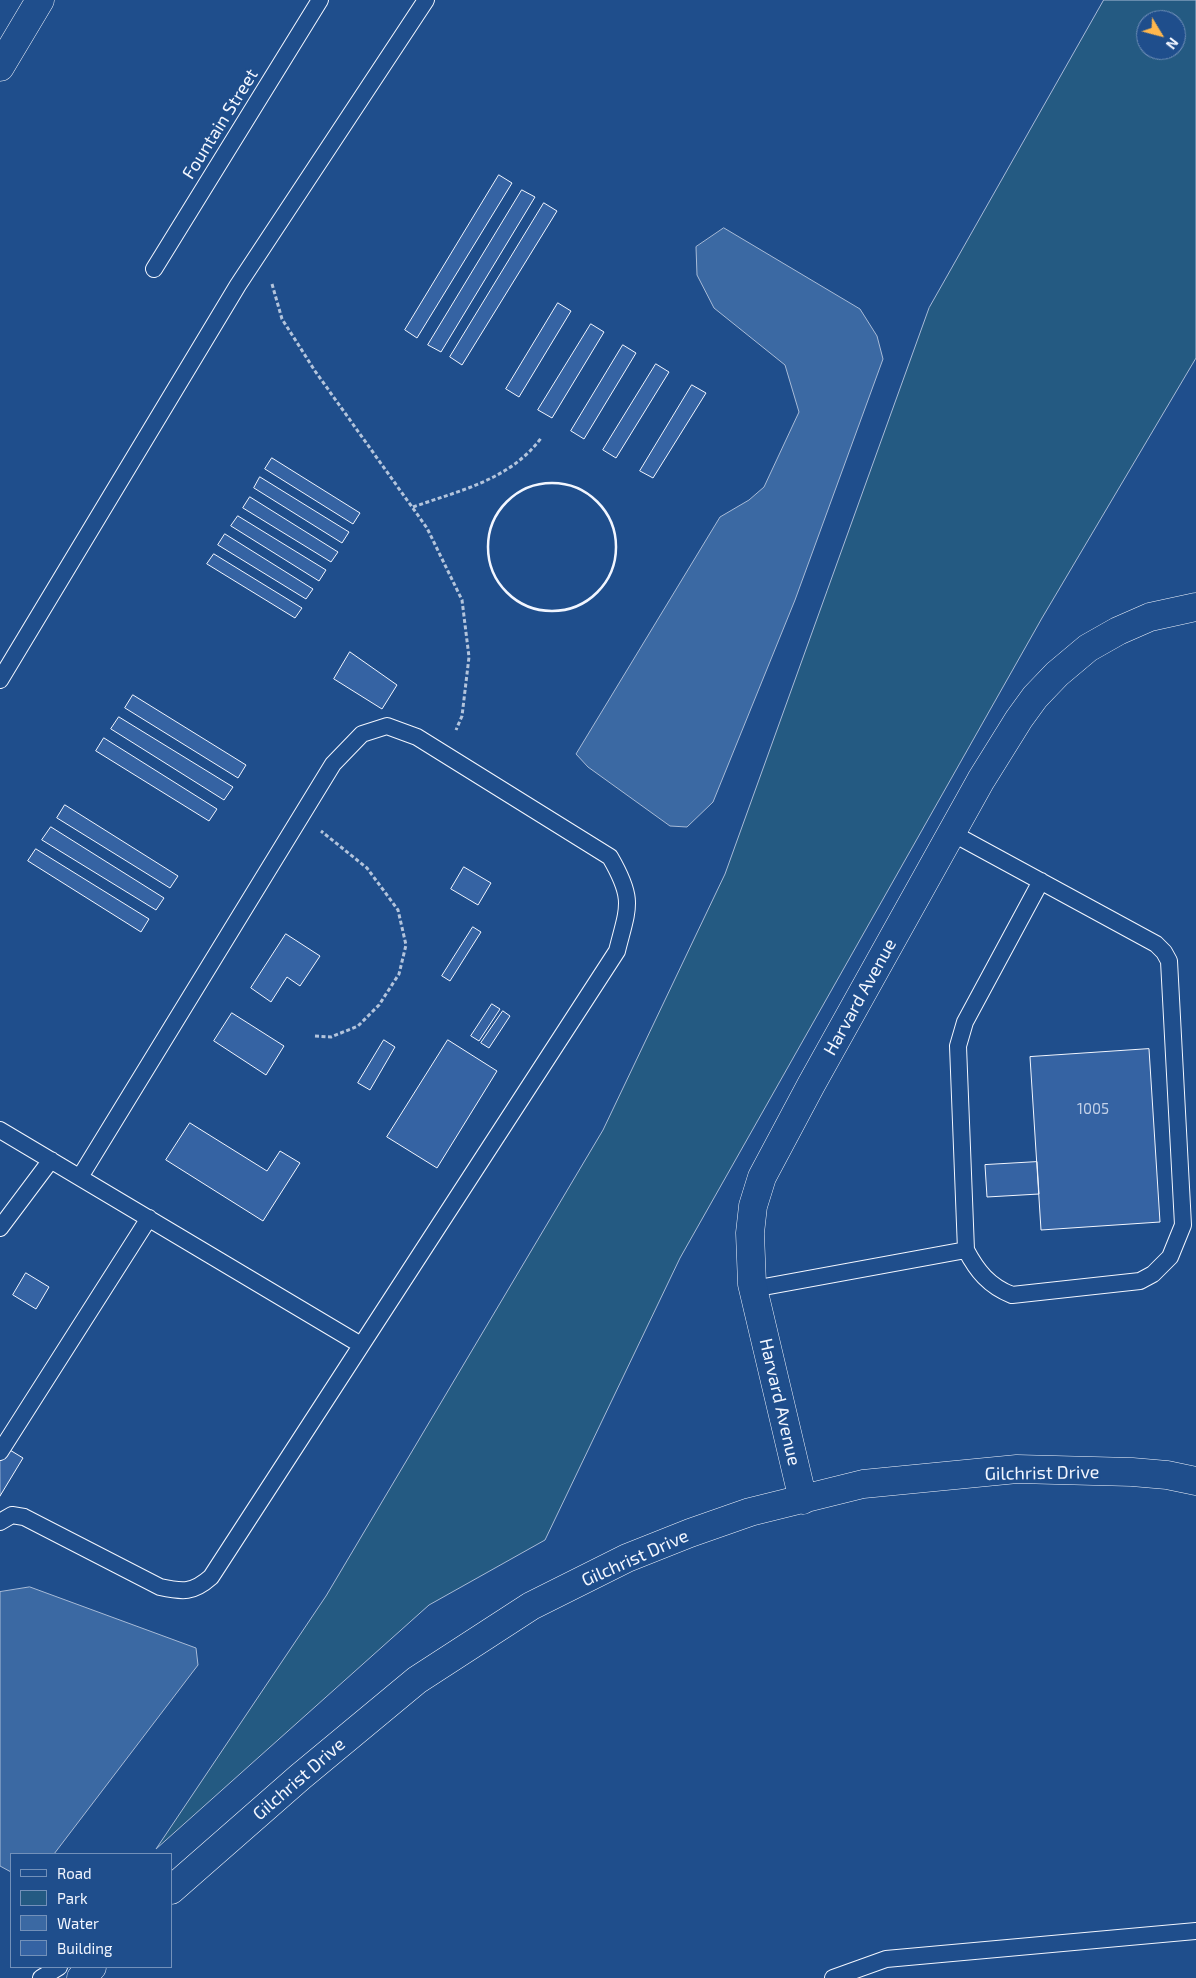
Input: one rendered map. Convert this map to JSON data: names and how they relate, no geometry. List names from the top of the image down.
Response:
{
  "streets": {
    "street": ["Harvard Avenue", "Gilchrist Drive"],
    "lane": ["Fountain Street"]
  },
  "crossings": [
    ["Harvard Avenue", "Gilchrist Drive"]
  ],
  "house_numbers": ["1005"],
  "legend": [
    "Road",
    "Park",
    "Water",
    "Building"
  ],
  "north": "bottom right"
}
